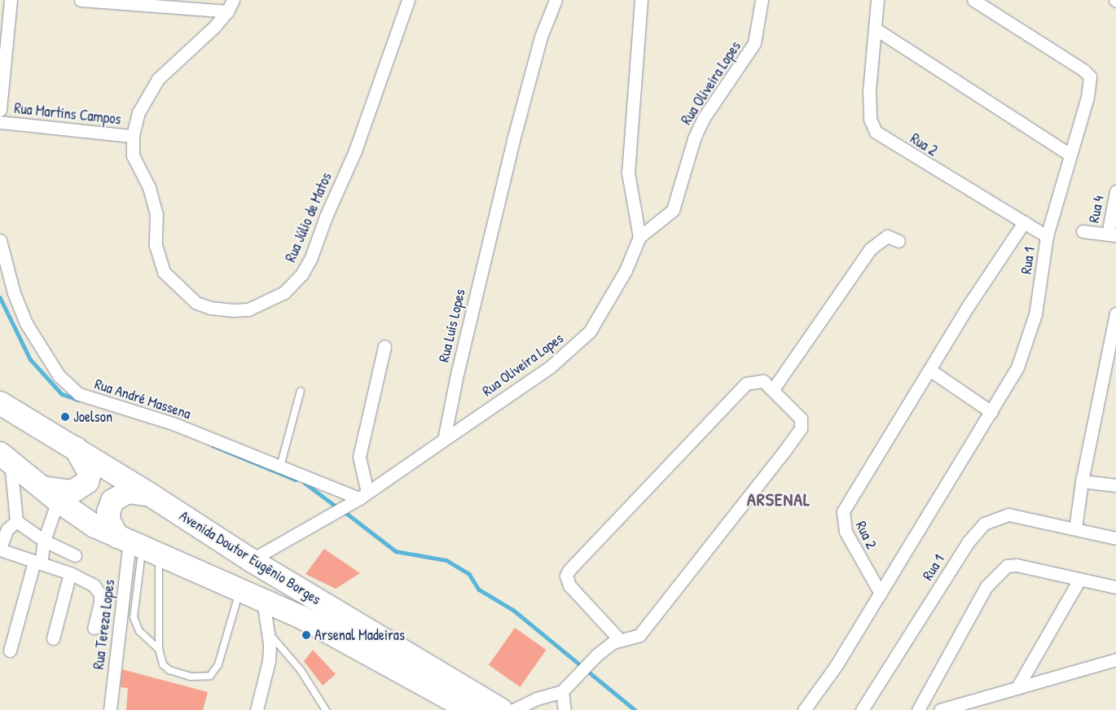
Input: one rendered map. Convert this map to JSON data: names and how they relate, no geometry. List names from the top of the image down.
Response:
{
  "streets": {
    "highway": ["Avenida Doutor Eugênio Borges"],
    "street": [
      "Rua Oliveira Lopes",
      "Rua Martins Campos",
      "Rua 2",
      "Rua 4",
      "Rua Júlio de Matos",
      "Rua 1",
      "Rua Luís Lopes",
      "Rua André Massena",
      "Rua Tereza Lopes"
    ]
  },
  "crossings": [
    ["Rua Oliveira Lopes", "Rua Luís Lopes"],
    ["Rua Martins Campos", "Rua Júlio de Matos"],
    ["Rua 2", "Rua 1"],
    ["Avenida Doutor Eugênio Borges", "Rua Tereza Lopes"]
  ],
  "districts": ["ARSENAL"],
  "places": ["Joelson", "Arsenal Madeiras"]
}
